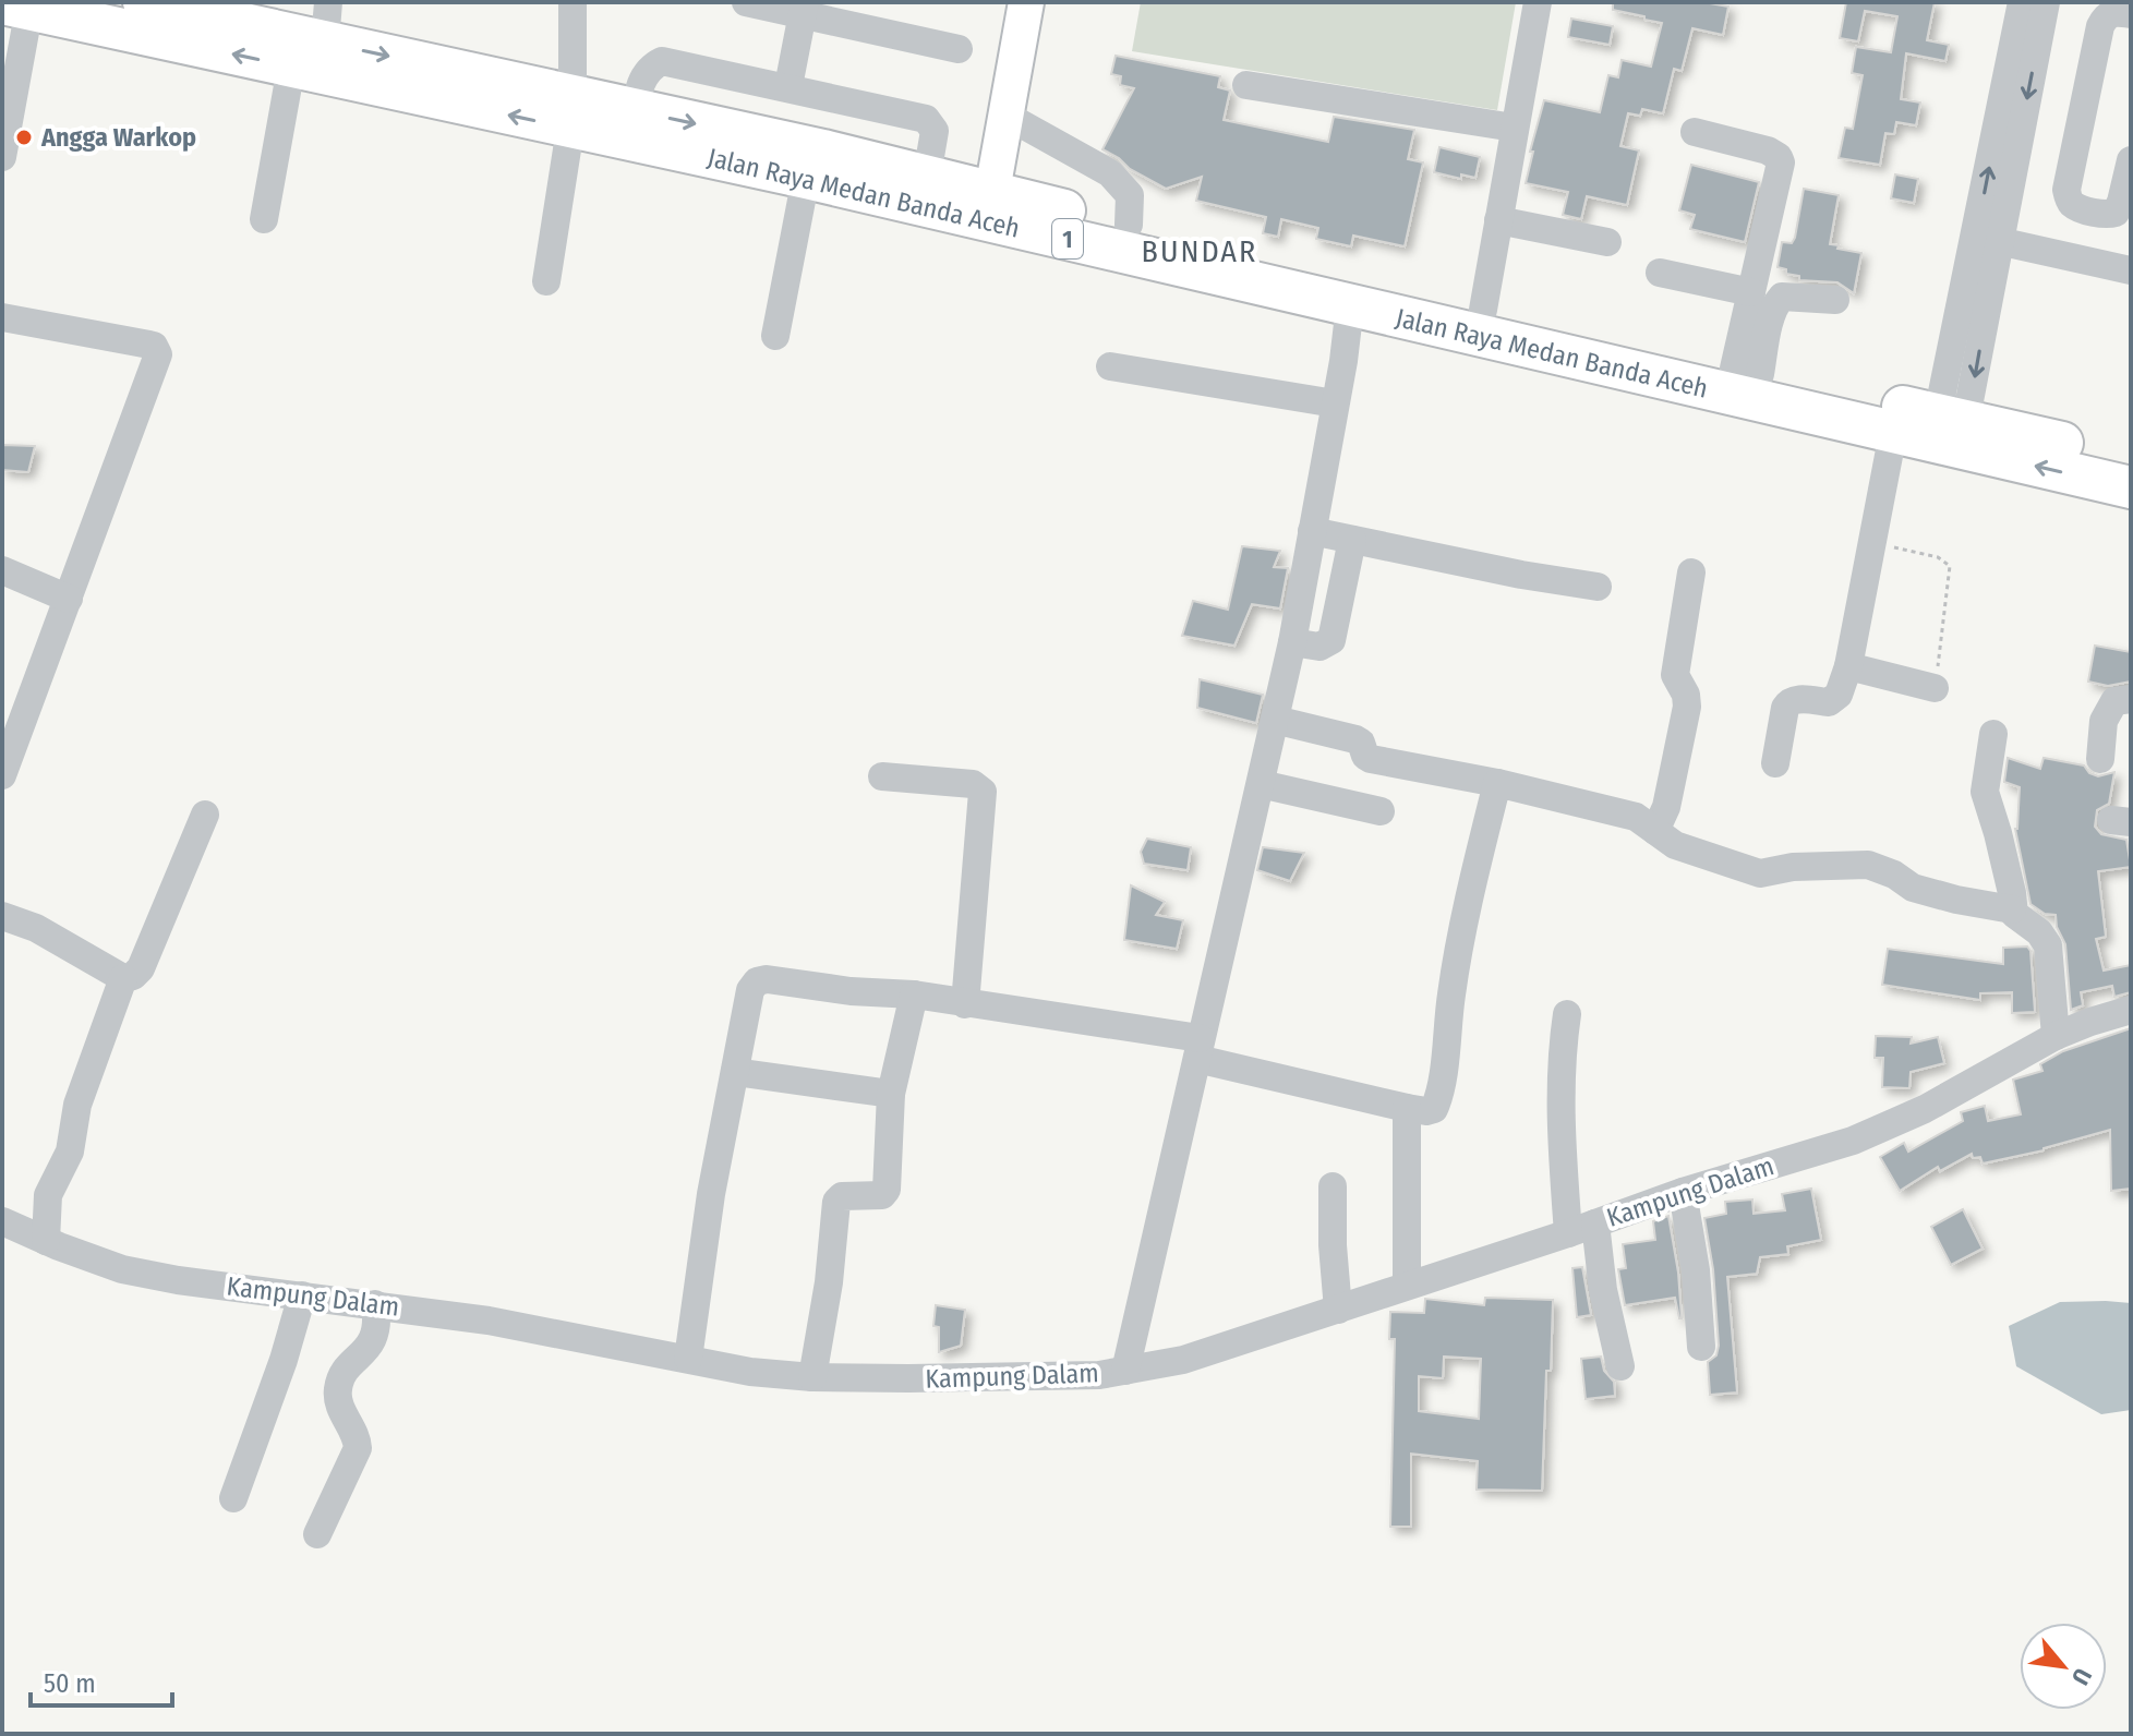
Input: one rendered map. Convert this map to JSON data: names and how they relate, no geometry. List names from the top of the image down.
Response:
{
  "streets": {
    "highway": ["Jalan Raya Medan Banda Aceh", "1"],
    "street": ["Kampung Dalam"]
  },
  "districts": ["BUNDAR"],
  "places": ["Angga Warkop"],
  "scale_bar": "50 m",
  "north": "bottom right"
}
